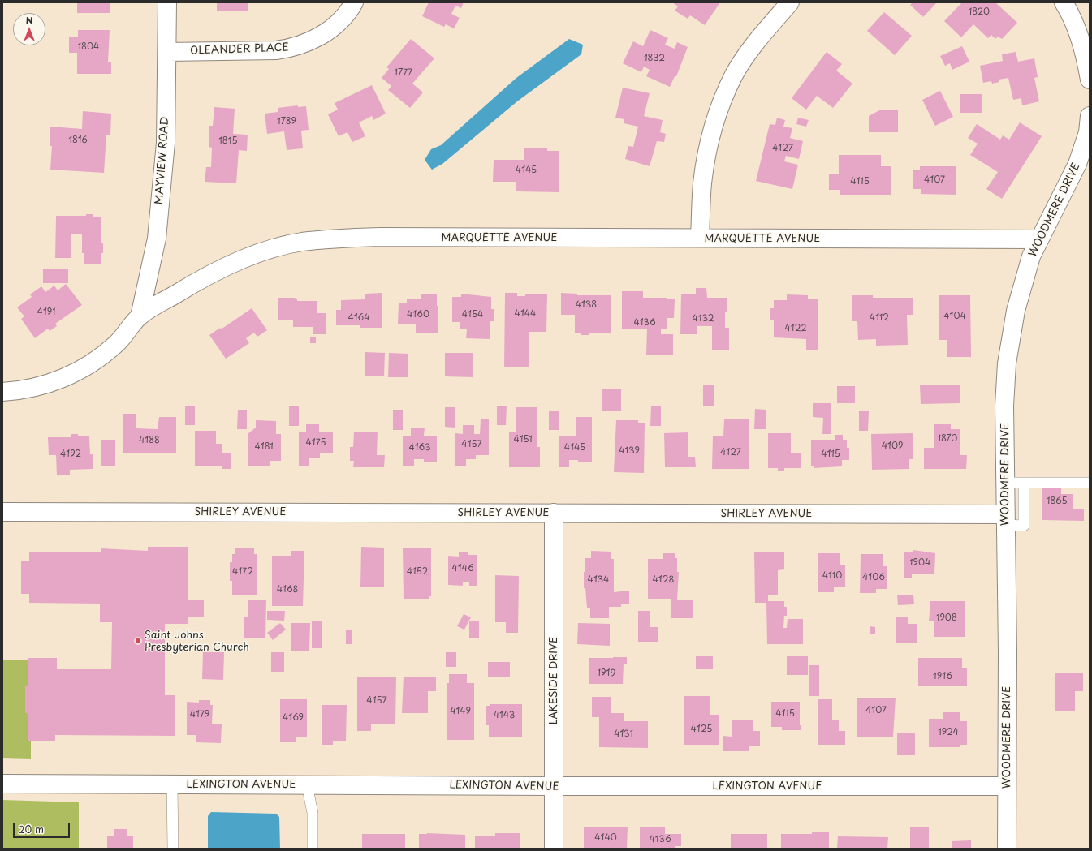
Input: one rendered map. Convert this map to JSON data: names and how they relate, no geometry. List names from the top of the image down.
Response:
{
  "streets": {
    "street": [
      "OLEANDER PLACE",
      "MAYVIEW ROAD",
      "WOODMERE DRIVE",
      "MARQUETTE AVENUE",
      "SHIRLEY AVENUE",
      "LAKESIDE DRIVE",
      "LEXINGTON AVENUE"
    ]
  },
  "crossings": [
    ["OLEANDER PLACE", "MAYVIEW ROAD"],
    ["MAYVIEW ROAD", "MARQUETTE AVENUE"],
    ["WOODMERE DRIVE", "MARQUETTE AVENUE"],
    ["WOODMERE DRIVE", "SHIRLEY AVENUE"],
    ["WOODMERE DRIVE", "LEXINGTON AVENUE"],
    ["SHIRLEY AVENUE", "LAKESIDE DRIVE"],
    ["LAKESIDE DRIVE", "LEXINGTON AVENUE"]
  ],
  "places": ["Saint Johns Presbyterian Church"],
  "house_numbers": [
    "1820",
    "1804",
    "1832",
    "1777",
    "1789",
    "1816",
    "1815",
    "4127",
    "4145",
    "4107",
    "4115",
    "4138",
    "4191",
    "4144",
    "4160",
    "4154",
    "4104",
    "4164",
    "4112",
    "4132",
    "4136",
    "4122",
    "1870",
    "4151",
    "4188",
    "4175",
    "4157",
    "4109",
    "4181",
    "4163",
    "4145",
    "4139",
    "4127",
    "4192",
    "4115",
    "1865",
    "1904",
    "4146",
    "4172",
    "4152",
    "4110",
    "4106",
    "4134",
    "4128",
    "4168",
    "1908",
    "1919",
    "1916",
    "4157",
    "4107",
    "4149",
    "4115",
    "4179",
    "4143",
    "4169",
    "4125",
    "1924",
    "4131",
    "4140",
    "4136"
  ],
  "scale_bar": "20 m",
  "north": "top"
}
